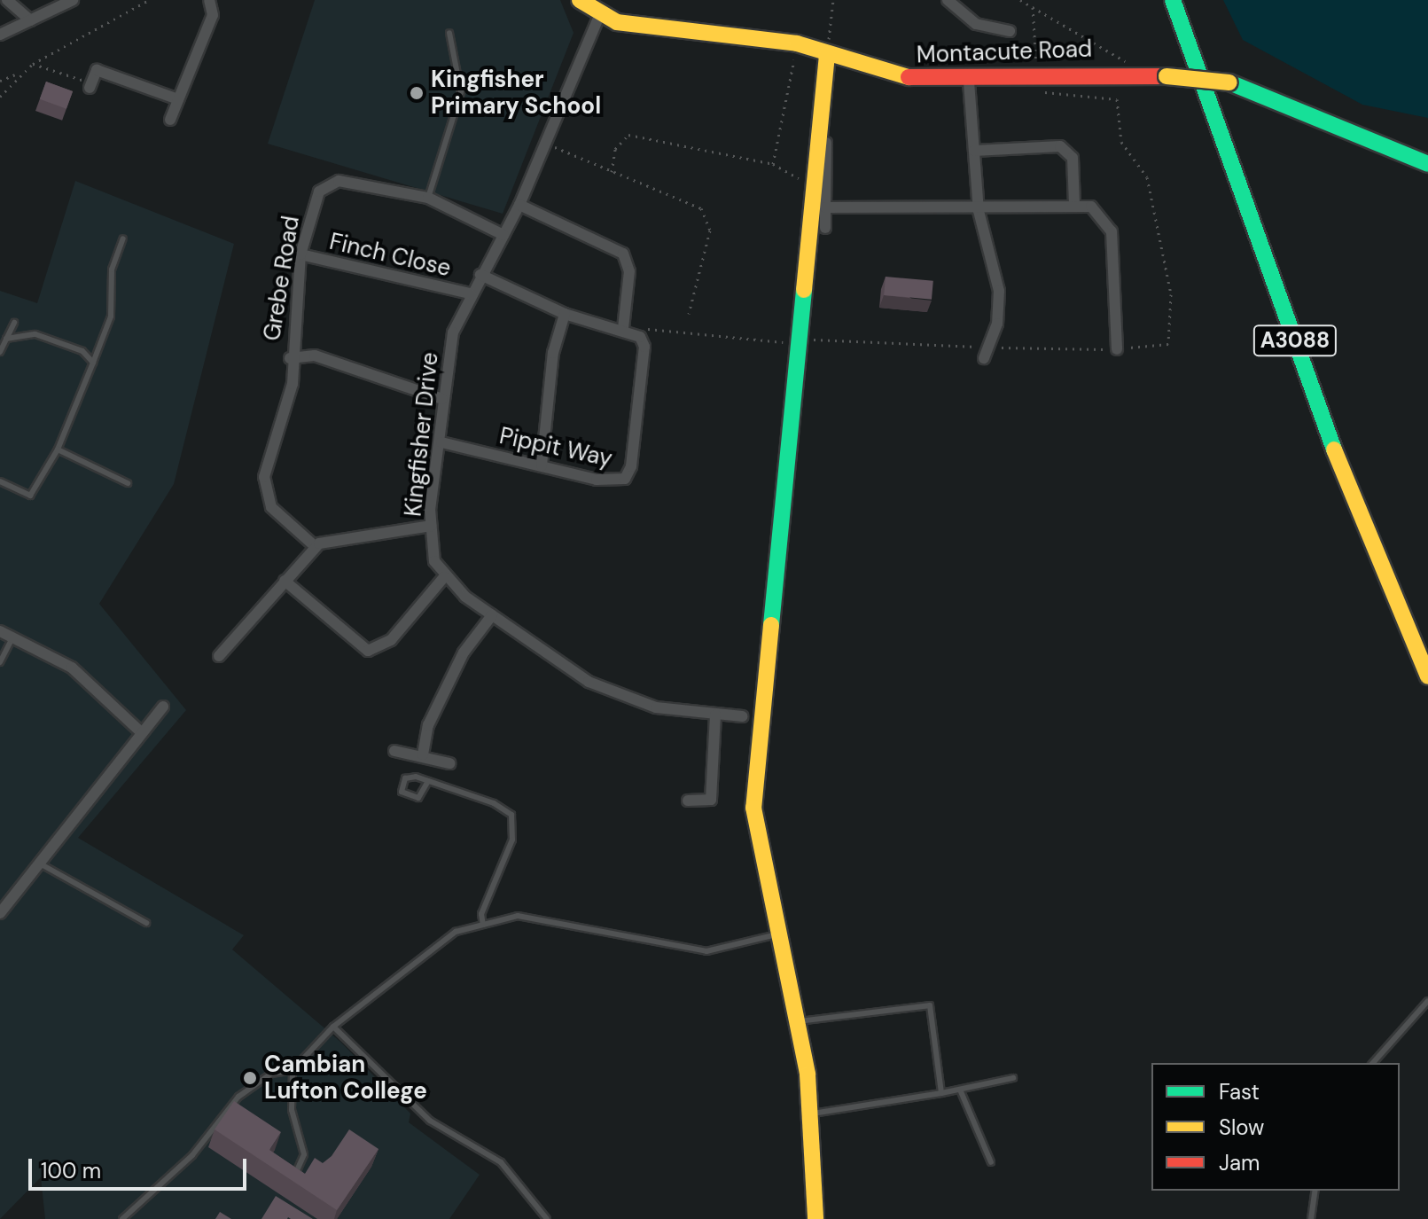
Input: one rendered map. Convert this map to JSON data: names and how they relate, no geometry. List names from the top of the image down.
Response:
{
  "streets": {
    "main road": ["Montacute Road", "A3088"],
    "street": [
      "Finch Close",
      "Grebe Road",
      "Kingfisher Drive",
      "Pippit Way"
    ]
  },
  "crossings": [
    ["Montacute Road", "Kingfisher Drive"],
    ["Finch Close", "Grebe Road"],
    ["Finch Close", "Kingfisher Drive"],
    ["Grebe Road", "Kingfisher Drive"],
    ["Kingfisher Drive", "Pippit Way"]
  ],
  "places": ["Kingfisher Primary School", "Cambian Lufton College"],
  "legend": ["Fast", "Slow", "Jam"],
  "scale_bar": "100 m"
}
